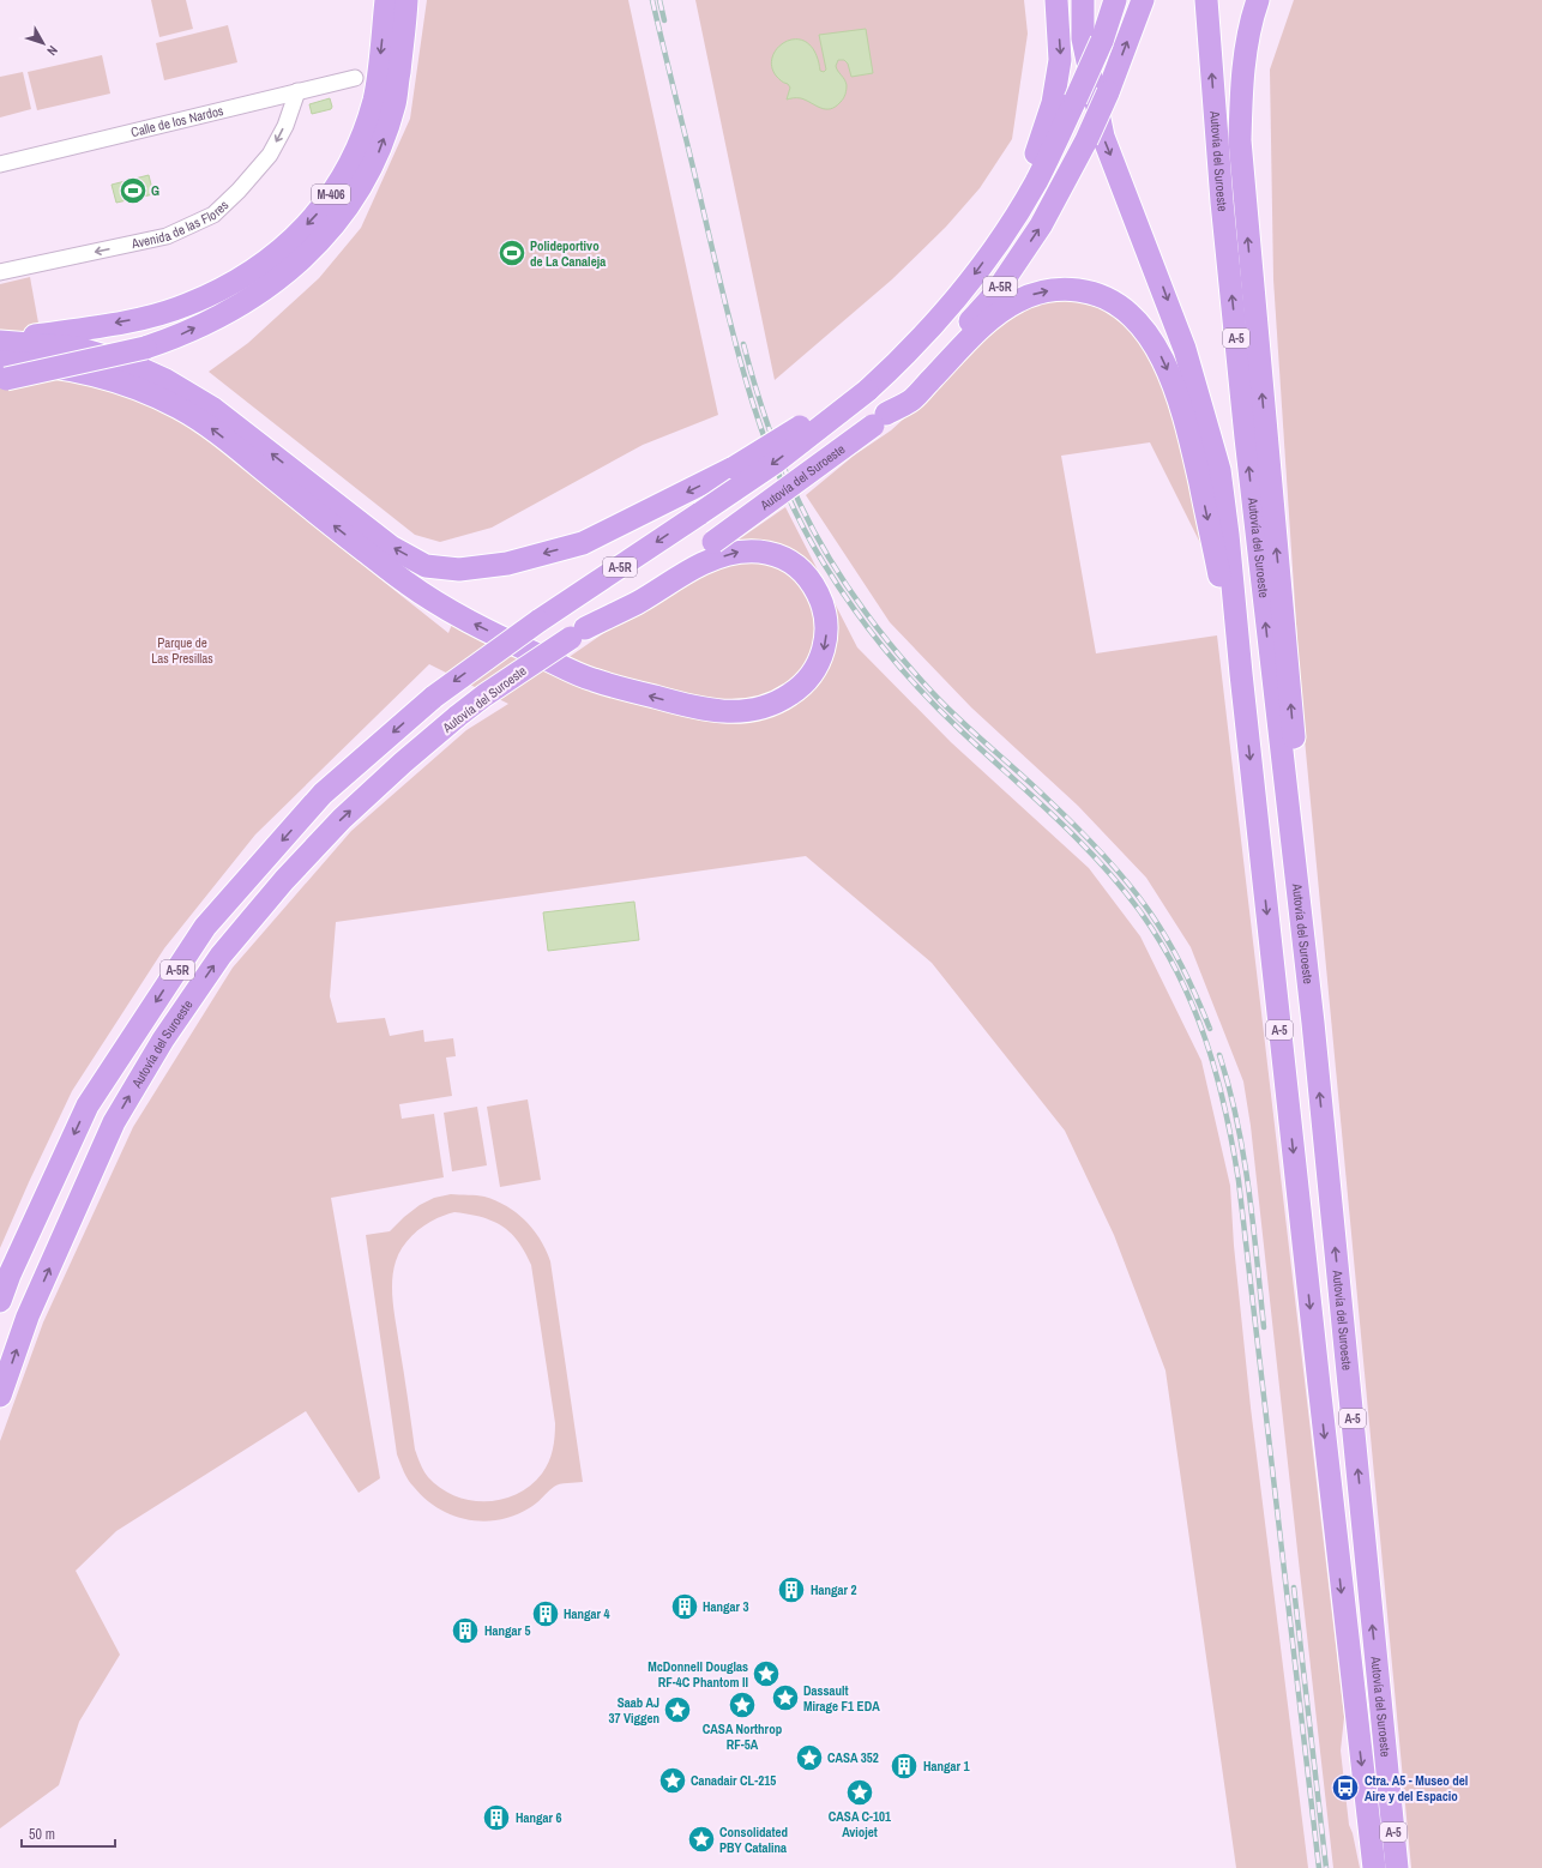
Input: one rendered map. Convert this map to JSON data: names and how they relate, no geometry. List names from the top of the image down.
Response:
{
  "streets": {
    "highway": [
      "Autovía del Suroeste",
      "M-406",
      "A-5R",
      "A-5"
    ],
    "street": ["Calle de los Nardos", "Avenida de las Flores"]
  },
  "crossings": [
    ["Calle de los Nardos", "Avenida de las Flores"]
  ],
  "one_way": ["Avenida de las Flores"],
  "parks": ["Parque de Las Presillas"],
  "places": {
    "sports": ["G", "Polideportivo de La Canaleja"],
    "building": [
      "Hangar 2",
      "Hangar 3",
      "Hangar 4",
      "Hangar 5",
      "Hangar 1",
      "Hangar 6"
    ],
    "place": [
      "McDonnell Douglas RF-4C Phantom II",
      "Dassault Mirage F1 EDA",
      "CASA Northrop RF-5A",
      "Saab AJ 37 Viggen",
      "CASA 352",
      "Canadair CL-215",
      "CASA C-101 Aviojet",
      "Consolidated PBY Catalina"
    ],
    "bus stop": ["Ctra. A5 - Museo del Aire y del Espacio"]
  },
  "scale_bar": "50 m",
  "north": "bottom right"
}
